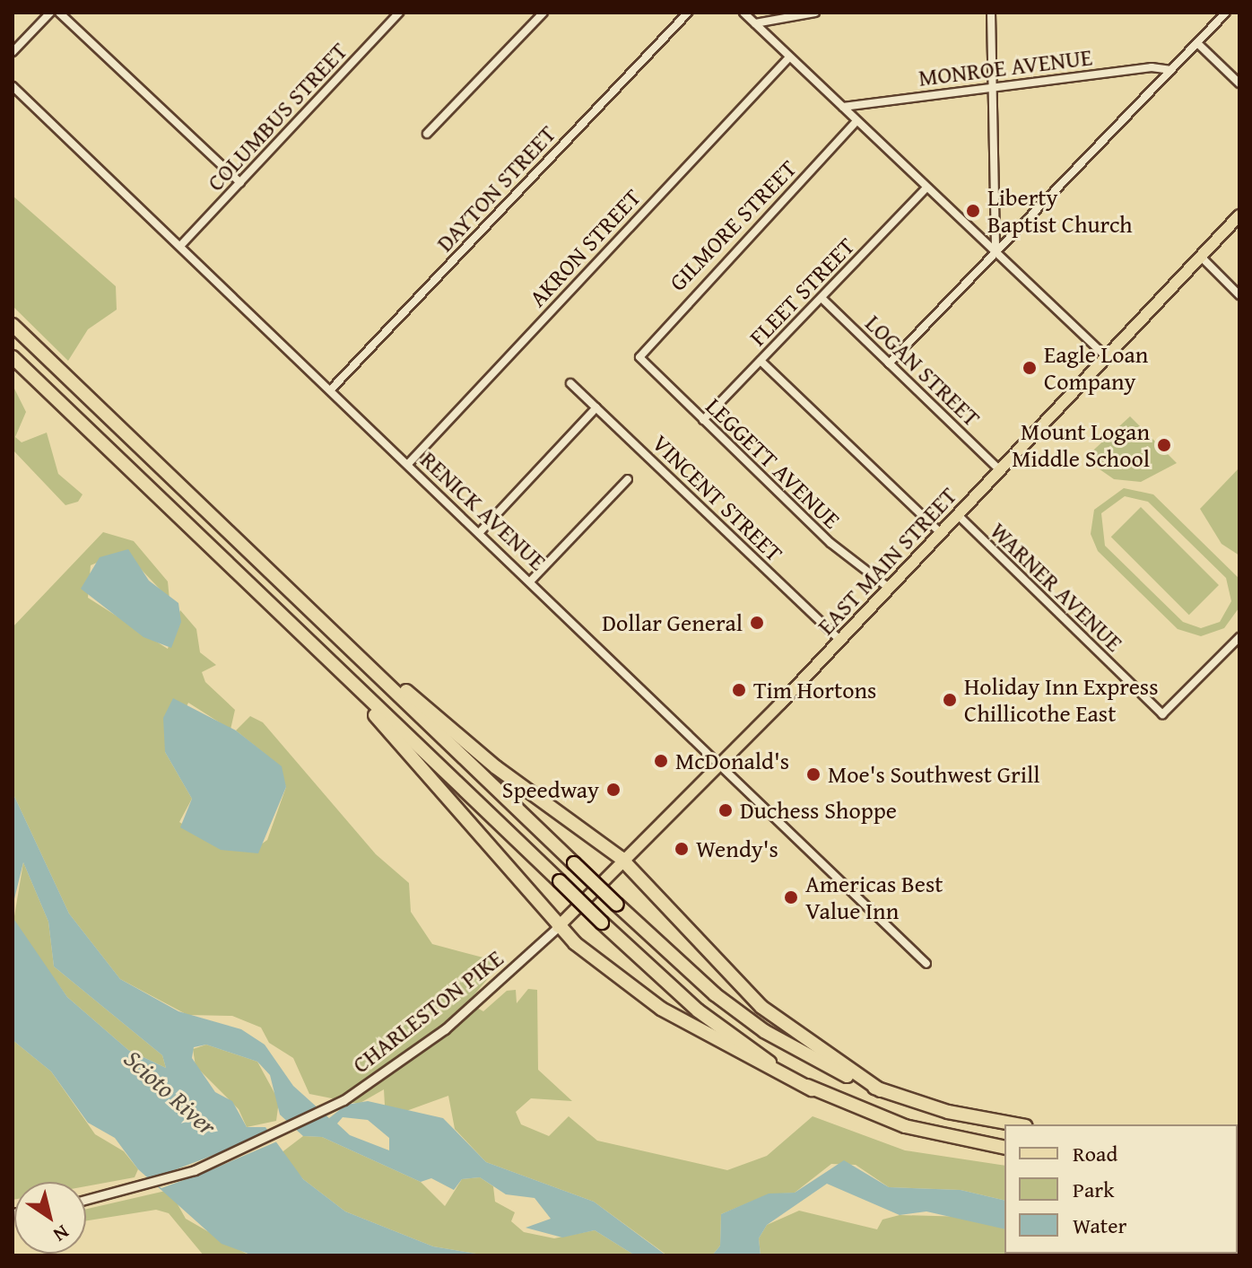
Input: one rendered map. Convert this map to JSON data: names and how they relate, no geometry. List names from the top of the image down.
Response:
{
  "streets": {
    "main road": ["EAST MAIN STREET"],
    "street": [
      "MONROE AVENUE",
      "COLUMBUS STREET",
      "DAYTON STREET",
      "GILMORE STREET",
      "AKRON STREET",
      "FLEET STREET",
      "LOGAN STREET",
      "LEGGETT AVENUE",
      "VINCENT STREET",
      "RENICK AVENUE",
      "WARNER AVENUE",
      "CHARLESTON PIKE"
    ]
  },
  "crossings": [
    ["COLUMBUS STREET", "RENICK AVENUE"],
    ["DAYTON STREET", "RENICK AVENUE"],
    ["GILMORE STREET", "LEGGETT AVENUE"],
    ["AKRON STREET", "RENICK AVENUE"],
    ["FLEET STREET", "LOGAN STREET"],
    ["FLEET STREET", "LEGGETT AVENUE"],
    ["LOGAN STREET", "EAST MAIN STREET"],
    ["LEGGETT AVENUE", "EAST MAIN STREET"],
    ["VINCENT STREET", "EAST MAIN STREET"],
    ["RENICK AVENUE", "EAST MAIN STREET"],
    ["EAST MAIN STREET", "WARNER AVENUE"],
    ["EAST MAIN STREET", "CHARLESTON PIKE"]
  ],
  "water": ["Scioto River"],
  "places": [
    "Liberty Baptist Church",
    "Eagle Loan Company",
    "Mount Logan Middle School",
    "Dollar General",
    "Tim Hortons",
    "Holiday Inn Express Chillicothe East",
    "McDonald's",
    "Moe's Southwest Grill",
    "Speedway",
    "Duchess Shoppe",
    "Wendy's",
    "Americas Best Value Inn"
  ],
  "legend": ["Road", "Park", "Water"],
  "north": "bottom right"
}
